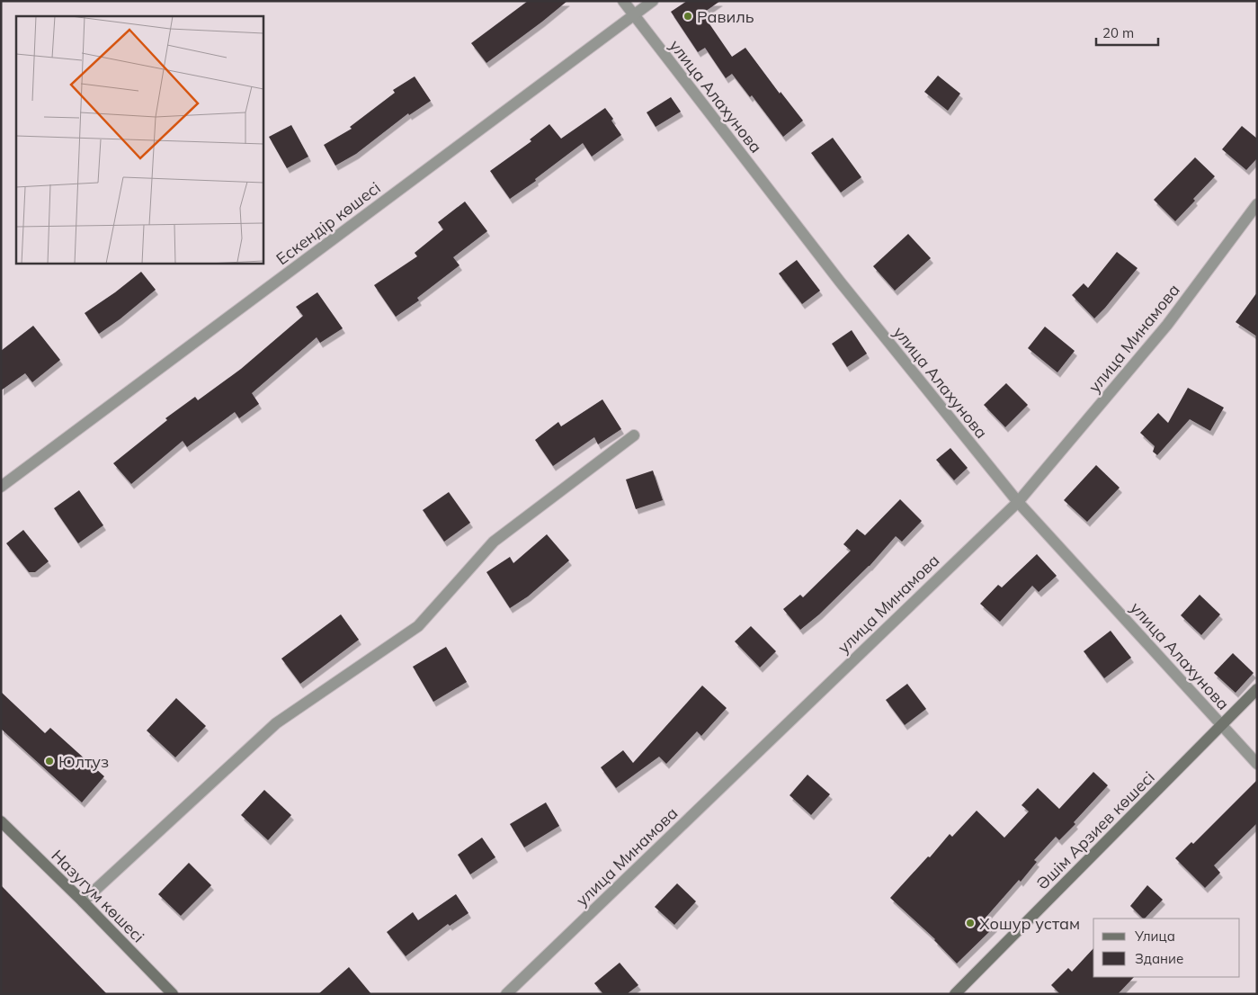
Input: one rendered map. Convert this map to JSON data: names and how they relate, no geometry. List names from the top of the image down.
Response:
{
  "streets": {
    "main road": ["Әшім Арзиев көшесі", "Назугум көшесі"],
    "street": ["улица Алахунова", "Ескендір көшесі", "улица Минамова"]
  },
  "crossings": [
    ["улица Алахунова", "Ескендір көшесі"],
    ["улица Алахунова", "улица Минамова"],
    ["улица Алахунова", "Әшім Арзиев көшесі"]
  ],
  "places": ["Равиль", "Юлтуз", "Хошур устам"],
  "legend": ["Улица", "Здание"],
  "scale_bar": "20 m"
}
